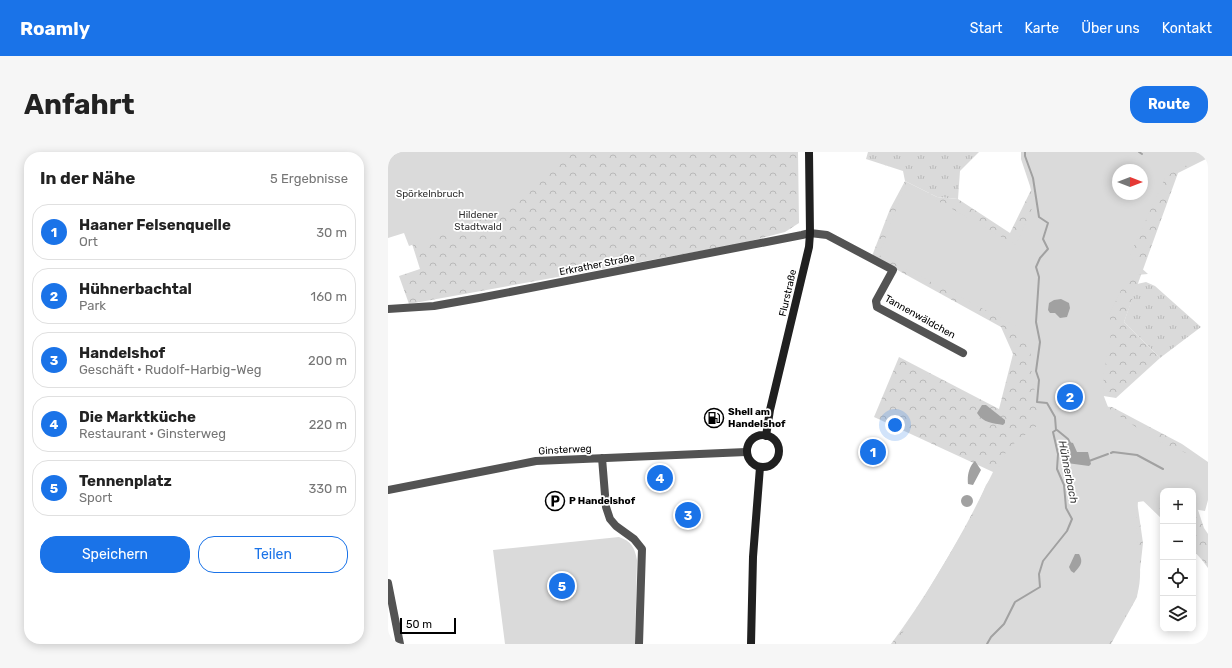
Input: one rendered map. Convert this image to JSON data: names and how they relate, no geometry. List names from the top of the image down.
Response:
{
  "streets": {
    "main road": ["Flurstraße"],
    "street": ["Erkrather Straße", "Tannenwäldchen", "Ginsterweg"]
  },
  "crossings": [
    ["Erkrather Straße", "Flurstraße"],
    ["Erkrather Straße", "Tannenwäldchen"],
    ["Flurstraße", "Tannenwäldchen"],
    ["Flurstraße", "Ginsterweg"]
  ],
  "water": ["Hühnerbach"],
  "parks": ["Spörkelnbruch", "Hildener Stadtwald"],
  "places": {
    "fuel station": ["Shell am Handelshof"],
    "parking": ["P Handelshof"]
  },
  "scale_bar": "50 m",
  "north": "right",
  "page": {
    "header": "Roamly",
    "nav": [
      "Start",
      "Karte",
      "Über uns",
      "Kontakt"
    ],
    "buttons": [
      "Route",
      ["Speichern", "Teilen"]
    ],
    "title": "Anfahrt",
    "heading": ["In der Nähe", "5 Ergebnisse"],
    "list": [
      {
        "mark": "1",
        "name": "Haaner Felsenquelle",
        "note": "Ort",
        "value": "30 m"
      },
      {
        "mark": "2",
        "name": "Hühnerbachtal",
        "note": "Park",
        "value": "160 m"
      },
      {
        "mark": "3",
        "name": "Handelshof",
        "note": "Geschäft · Rudolf-Harbig-Weg",
        "value": "200 m"
      },
      {
        "mark": "4",
        "name": "Die Marktküche",
        "note": "Restaurant · Ginsterweg",
        "value": "220 m"
      },
      {
        "mark": "5",
        "name": "Tennenplatz",
        "note": "Sport",
        "value": "330 m"
      }
    ],
    "pins": [
      "2",
      "1",
      "4",
      "3",
      "5"
    ],
    "map_buttons": ["+", "−"],
    "scale": "50 m"
  }
}
